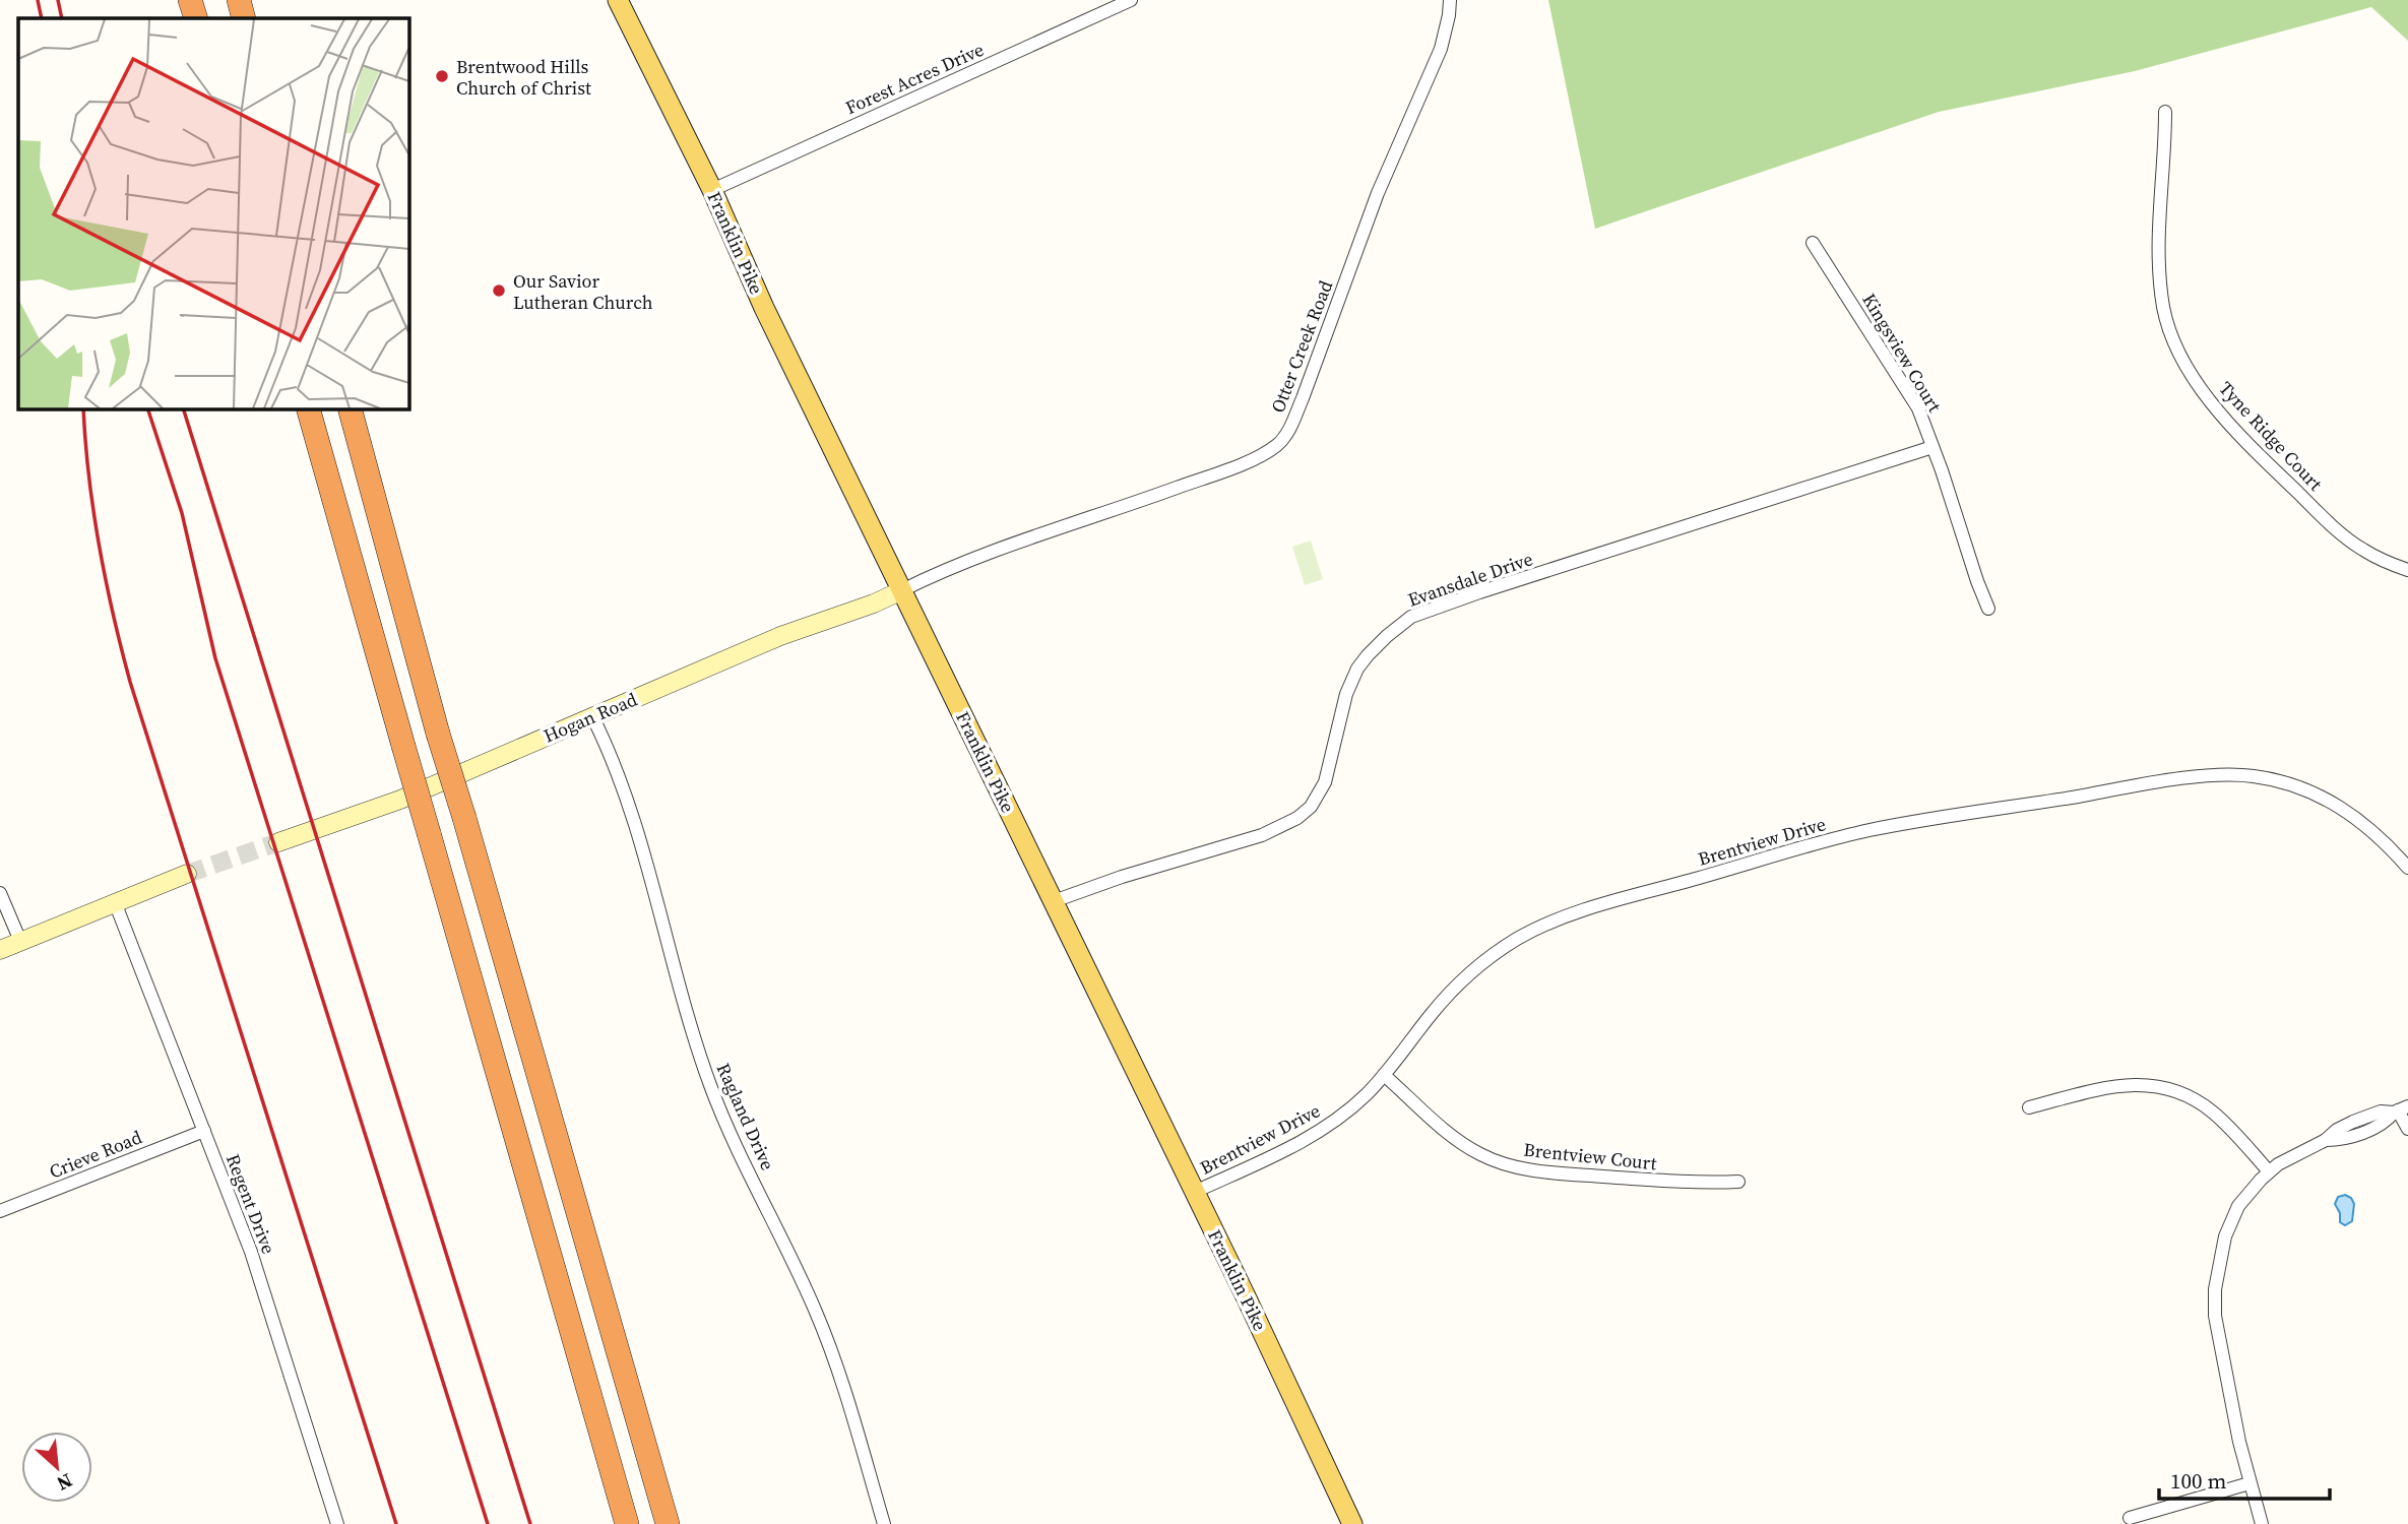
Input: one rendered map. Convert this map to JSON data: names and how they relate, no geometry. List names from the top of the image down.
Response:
{
  "streets": {
    "main road": ["Franklin Pike"],
    "street": [
      "Forest Acres Drive",
      "Otter Creek Road",
      "Kingsview Court",
      "Tyne Ridge Court",
      "Evansdale Drive",
      "Hogan Road",
      "Brentview Drive",
      "Ragland Drive",
      "Crieve Road",
      "Brentview Court",
      "Regent Drive"
    ]
  },
  "crossings": [
    ["Forest Acres Drive", "Franklin Pike"],
    ["Franklin Pike", "Otter Creek Road"],
    ["Franklin Pike", "Evansdale Drive"],
    ["Franklin Pike", "Hogan Road"],
    ["Franklin Pike", "Brentview Drive"],
    ["Otter Creek Road", "Hogan Road"],
    ["Kingsview Court", "Evansdale Drive"],
    ["Hogan Road", "Ragland Drive"],
    ["Brentview Drive", "Brentview Court"],
    ["Crieve Road", "Regent Drive"]
  ],
  "places": ["Brentwood Hills Church of Christ", "Our Savior Lutheran Church"],
  "scale_bar": "100 m",
  "north": "bottom right"
}
